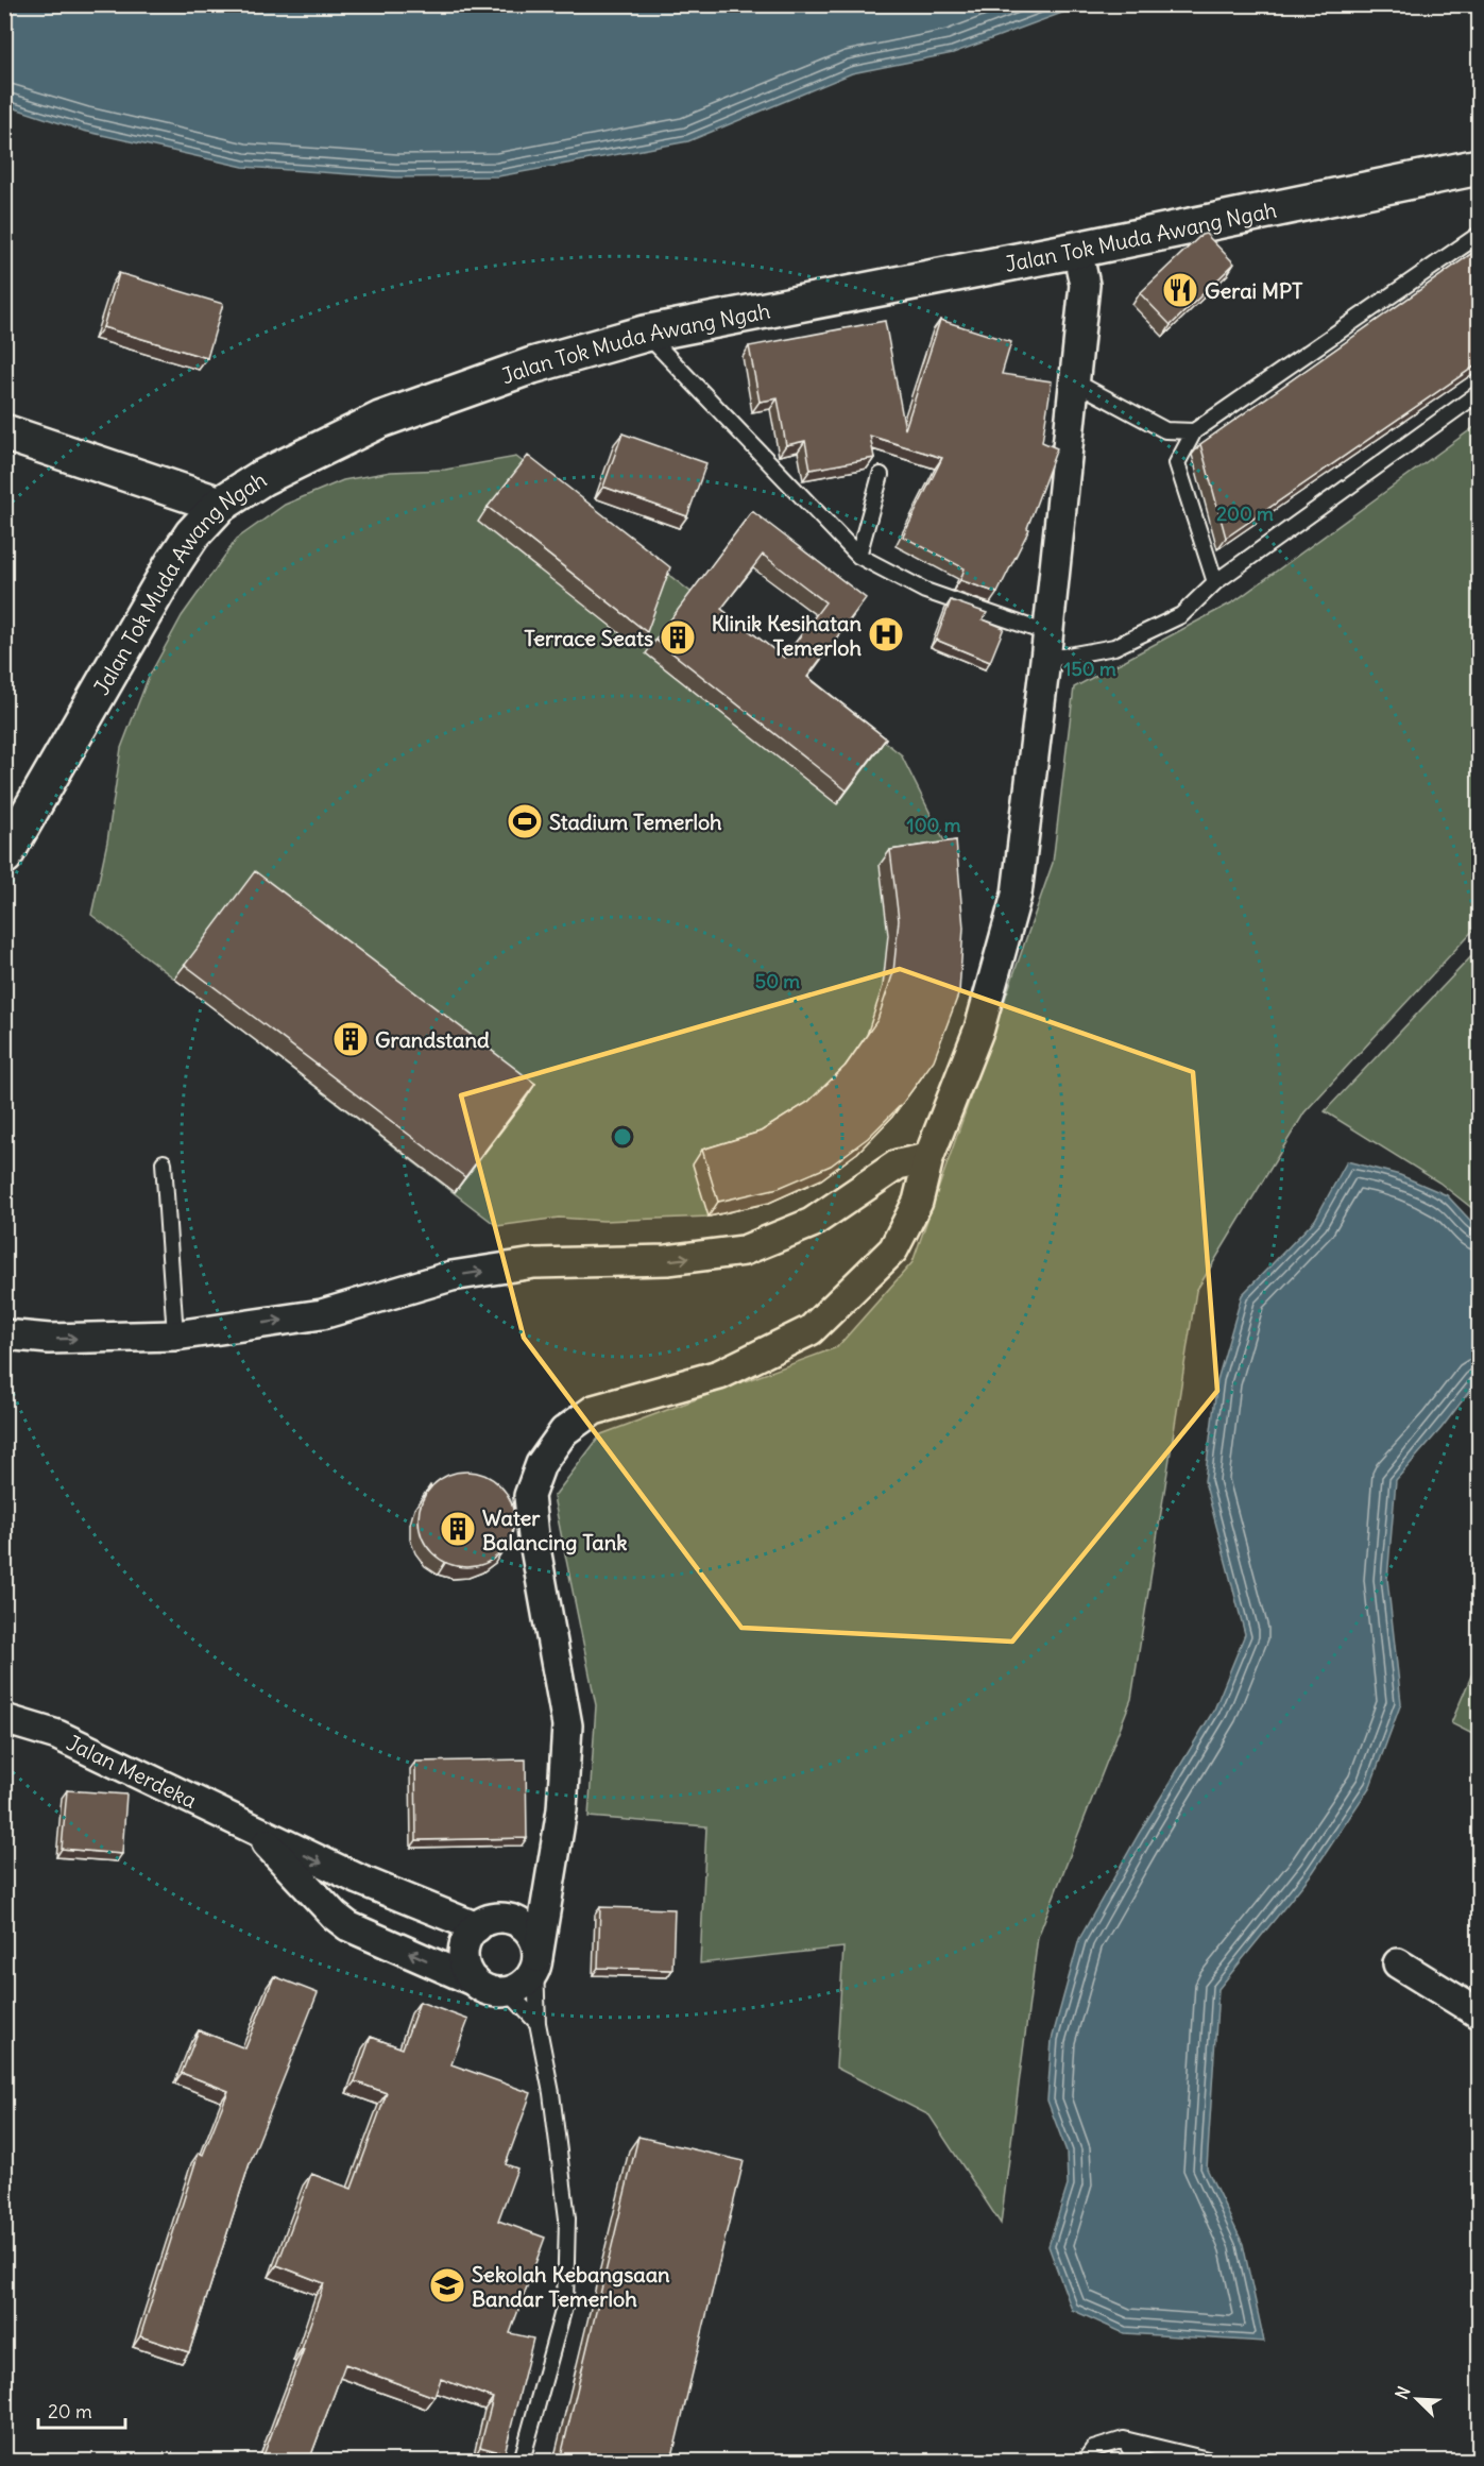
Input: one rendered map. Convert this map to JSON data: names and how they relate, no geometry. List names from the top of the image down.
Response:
{
  "streets": {
    "main road": ["Jalan Tok Muda Awang Ngah"],
    "street": ["Jalan Merdeka"]
  },
  "places": {
    "restaurant": ["Gerai MPT"],
    "hospital": ["Klinik Kesihatan Temerloh"],
    "building": ["Terrace Seats", "Grandstand", "Water Balancing Tank"],
    "sports": ["Stadium Temerloh"],
    "school or university": ["Sekolah Kebangsaan Bandar Temerloh"]
  },
  "scale_bar": "20 m",
  "north": "top left",
  "rings": [
    "200 m",
    "150 m",
    "100 m",
    "50 m"
  ]
}
